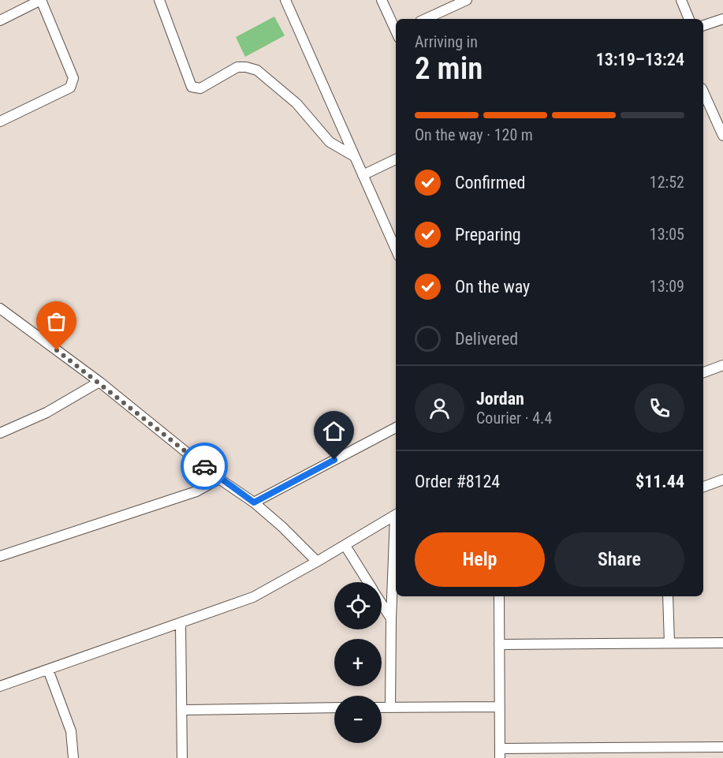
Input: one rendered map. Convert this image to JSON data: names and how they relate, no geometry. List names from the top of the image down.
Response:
{
  "page": {
    "heading": ["2 min", "Arriving in", "13:19–13:24"],
    "panel": [
      "Jordan",
      "Courier · 4.4",
      "Order #8124",
      "$11.44"
    ],
    "bar": "On the way · 120 m",
    "list": [
      ["Confirmed", "12:52"],
      ["Preparing", "13:05"],
      ["On the way", "13:09"],
      "Delivered"
    ],
    "buttons": ["Help", "Share"],
    "map_buttons": ["+", "−"]
  }
}
